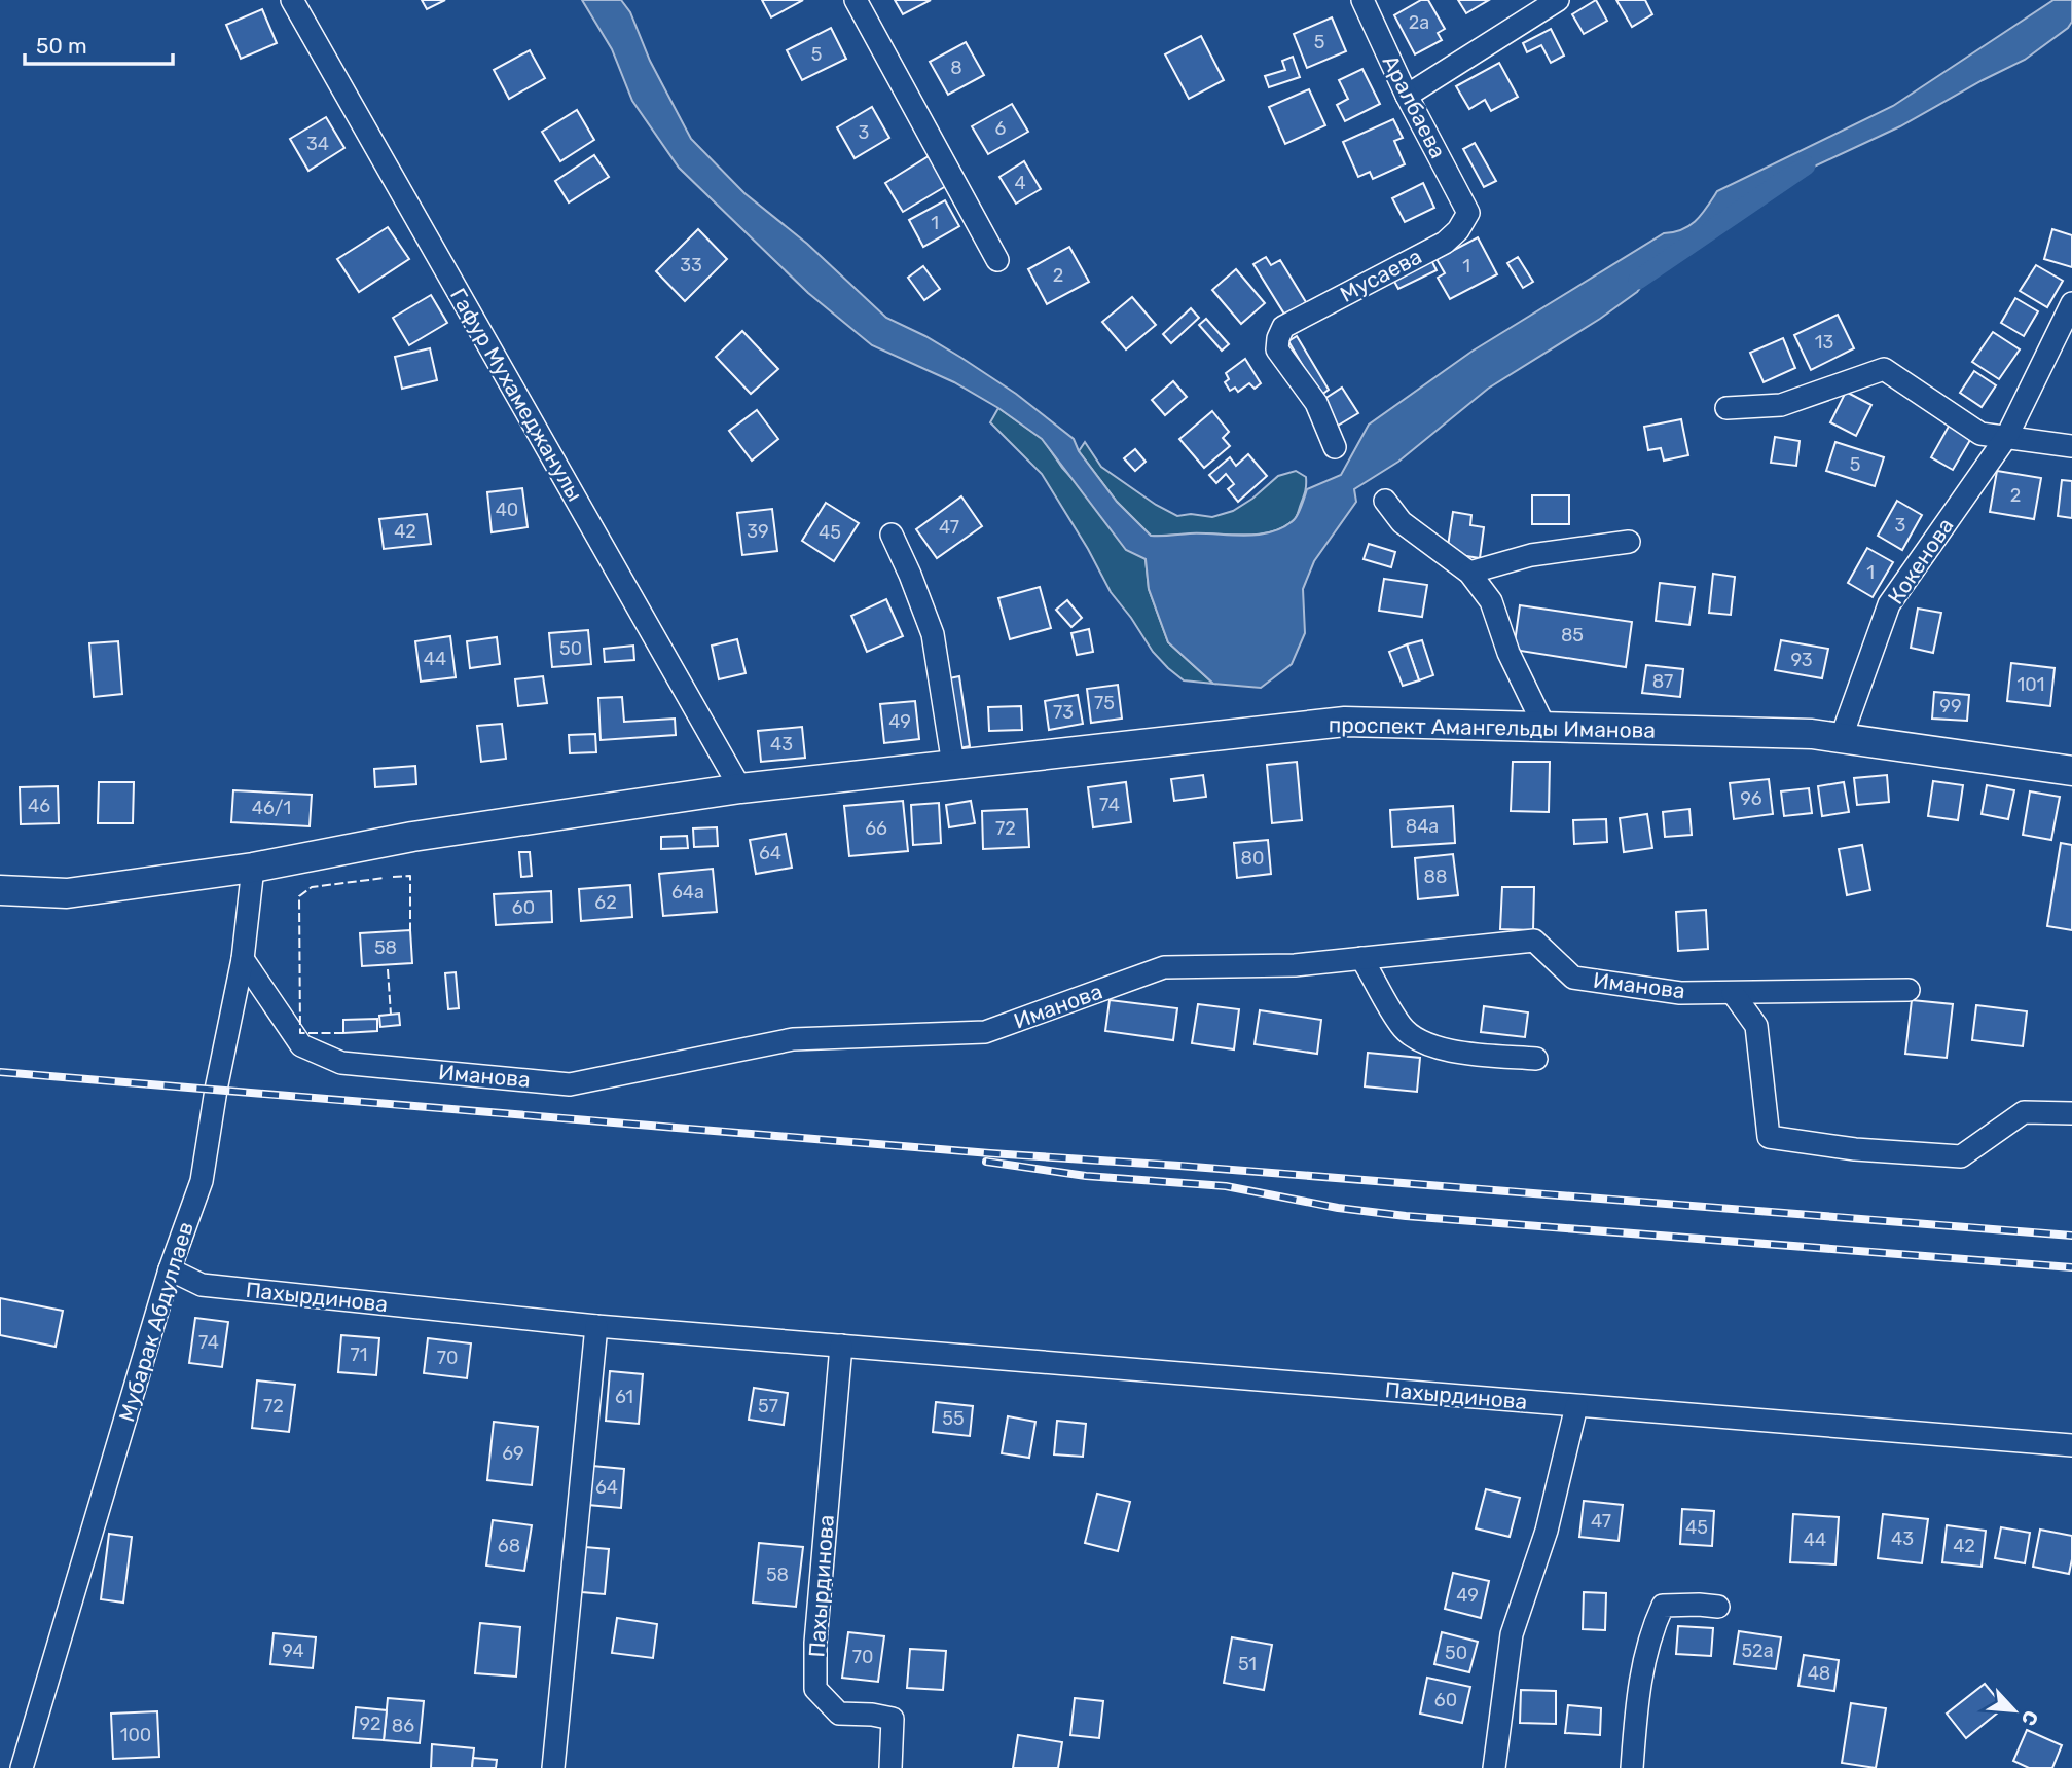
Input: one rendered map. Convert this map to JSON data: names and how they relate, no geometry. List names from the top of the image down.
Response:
{
  "streets": {
    "main road": ["проспект Амангельды Иманова"],
    "street": [
      "Аралбаева",
      "Мусаева",
      "Гафур Мухамеджанулы",
      "Кокенова",
      "Иманова",
      "Пахырдинова",
      "Мубарак Абдуллаев"
    ]
  },
  "crossings": [
    ["Аралбаева", "Мусаева"],
    ["Гафур Мухамеджанулы", "проспект Амангельды Иманова"],
    ["Кокенова", "проспект Амангельды Иманова"],
    ["Иманова", "Мубарак Абдуллаев"],
    ["Пахырдинова", "Мубарак Абдуллаев"]
  ],
  "house_numbers": [
    "2а",
    "5",
    "5",
    "8",
    "6",
    "3",
    "34",
    "4",
    "1",
    "33",
    "1",
    "2",
    "13",
    "5",
    "2",
    "40",
    "3",
    "47",
    "42",
    "39",
    "45",
    "1",
    "85",
    "50",
    "44",
    "93",
    "87",
    "101",
    "75",
    "99",
    "73",
    "49",
    "43",
    "96",
    "74",
    "46",
    "46/1",
    "84а",
    "66",
    "72",
    "64",
    "80",
    "88",
    "64а",
    "62",
    "60",
    "58",
    "74",
    "71",
    "70",
    "61",
    "72",
    "57",
    "55",
    "69",
    "64",
    "47",
    "45",
    "43",
    "44",
    "68",
    "42",
    "58",
    "49",
    "94",
    "52а",
    "50",
    "70",
    "51",
    "48",
    "60",
    "92",
    "86",
    "100"
  ],
  "scale_bar": "50 m",
  "north": "bottom right"
}
